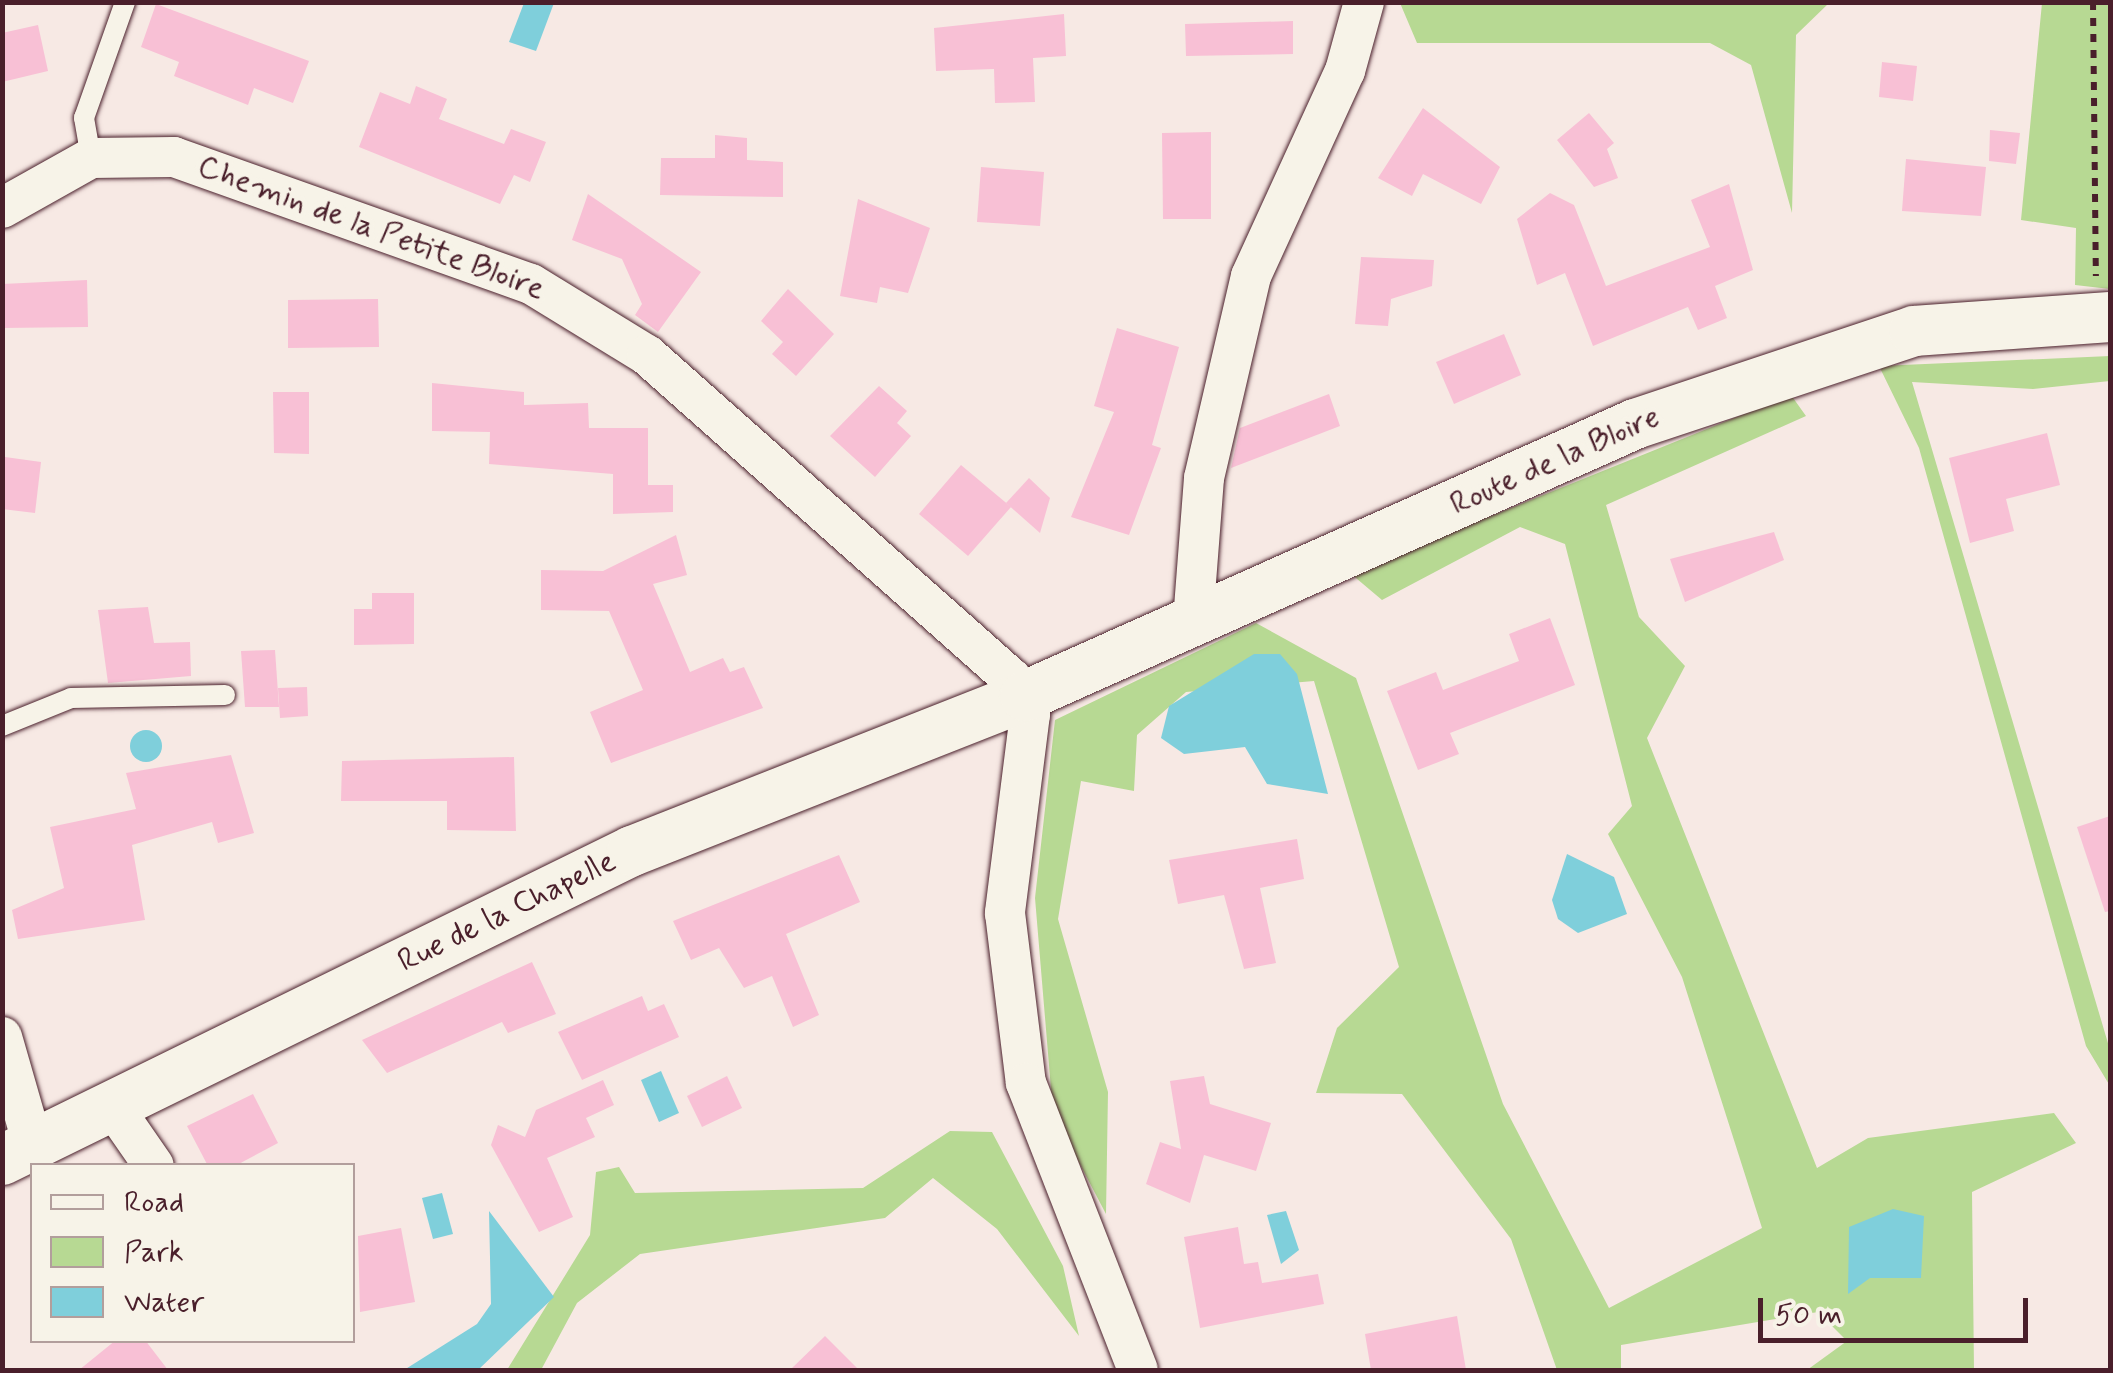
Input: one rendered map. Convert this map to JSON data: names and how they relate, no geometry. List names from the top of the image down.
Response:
{
  "streets": {
    "street": ["Chemin de la Petite Bloire", "Route de la Bloire", "Rue de la Chapelle"]
  },
  "crossings": [
    ["Chemin de la Petite Bloire", "Route de la Bloire"],
    ["Chemin de la Petite Bloire", "Rue de la Chapelle"],
    ["Route de la Bloire", "Rue de la Chapelle"]
  ],
  "legend": ["Road", "Park", "Water"],
  "scale_bar": "50 m"
}
